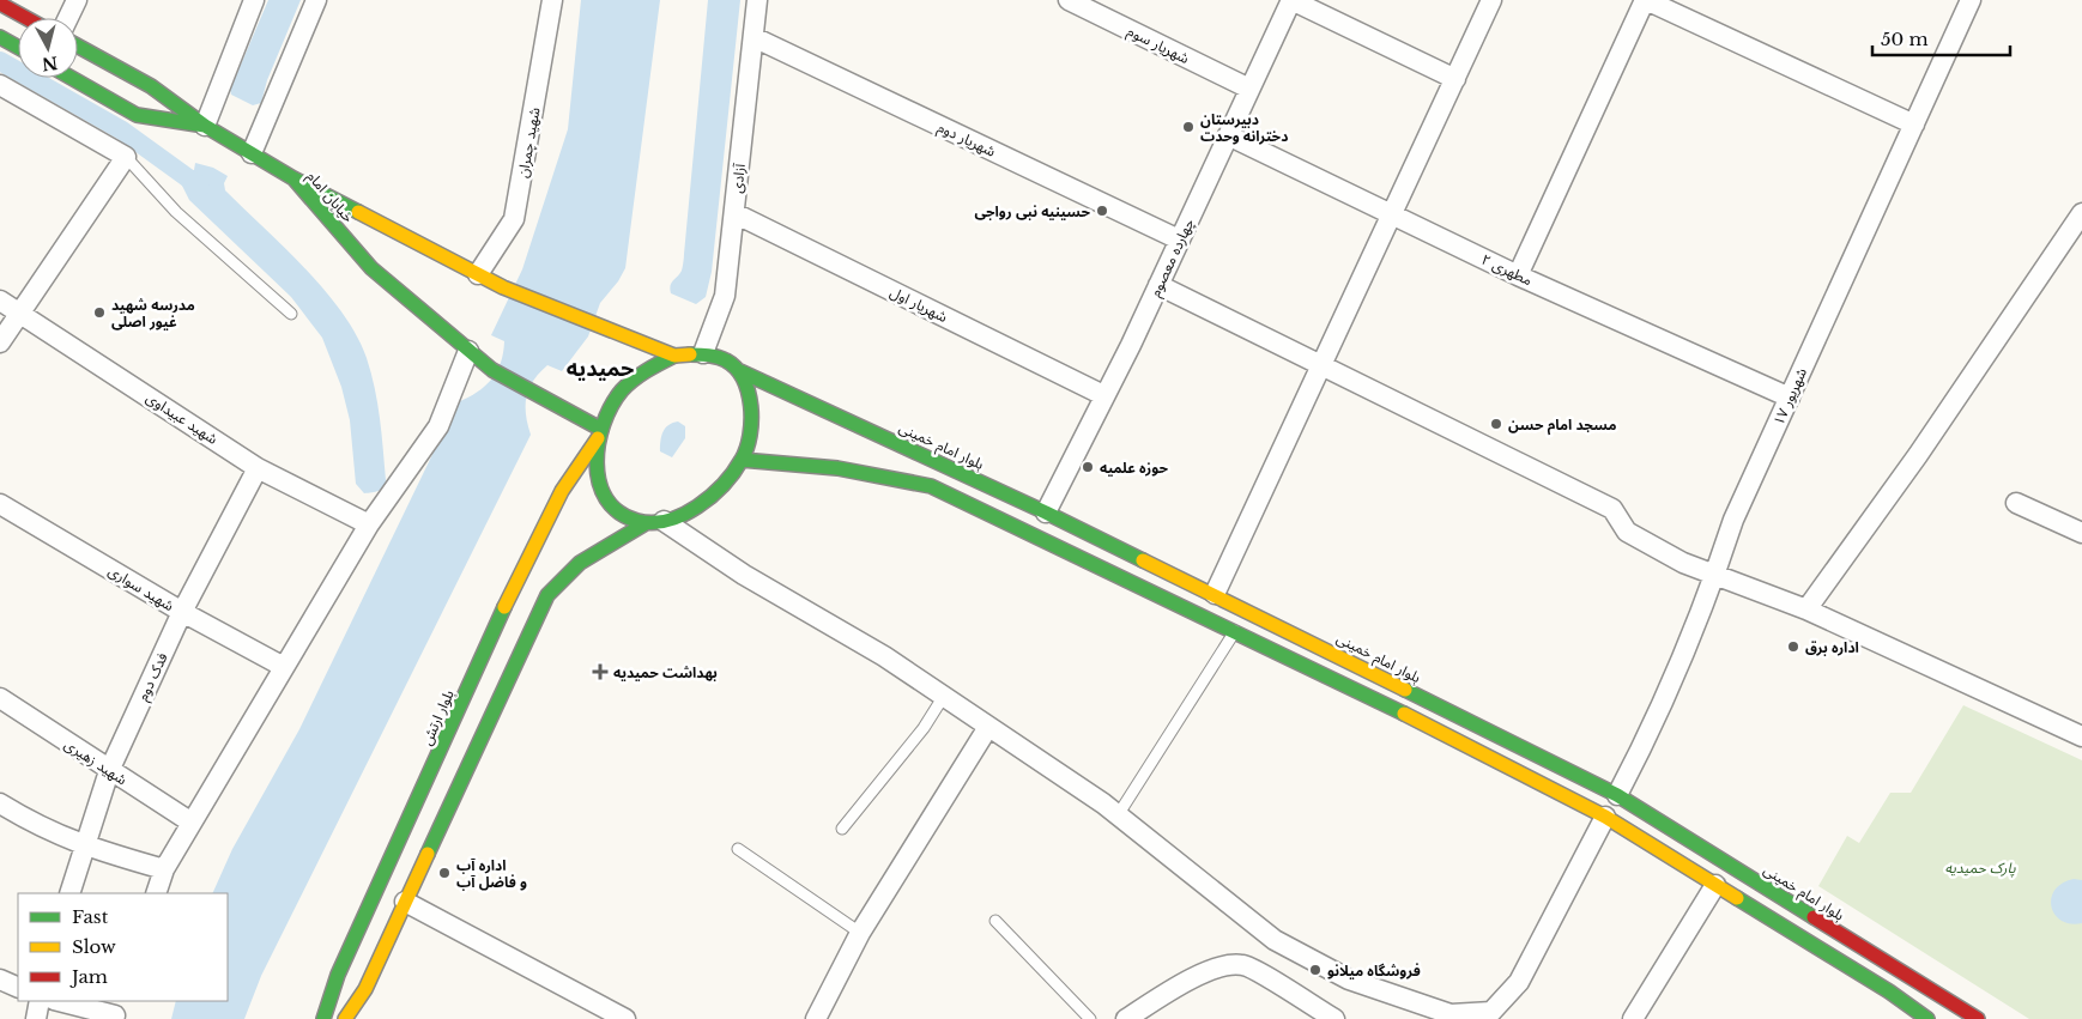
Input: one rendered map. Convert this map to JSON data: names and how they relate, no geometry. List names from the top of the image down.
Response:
{
  "streets": {
    "main road": ["خیابان امام", "بلوار امام خمینی", "بلوار ارتش"],
    "street": [
      "شهریار سوم",
      "شهریار دوم",
      "شهید چمران",
      "آزادی",
      "چهارده معصوم",
      "مطهری ۲",
      "شهریار اول",
      "۱۷ شهریور",
      "شهید عبیداوی",
      "شهید سواری",
      "فدک دوم",
      "شهید زهیری"
    ]
  },
  "crossings": [
    ["شهریار سوم", "چهارده معصوم"],
    ["شهریار دوم", "آزادی"],
    ["شهریار دوم", "چهارده معصوم"],
    ["شهید چمران", "خیابان امام"],
    ["آزادی", "خیابان امام"],
    ["آزادی", "شهریار اول"],
    ["آزادی", "بلوار امام خمینی"],
    ["آزادی", "بلوار ارتش"],
    ["خیابان امام", "بلوار امام خمینی"],
    ["خیابان امام", "بلوار ارتش"],
    ["چهارده معصوم", "مطهری ۲"],
    ["چهارده معصوم", "شهریار اول"],
    ["چهارده معصوم", "بلوار امام خمینی"],
    ["مطهری ۲", "۱۷ شهریور"],
    ["۱۷ شهریور", "بلوار امام خمینی"],
    ["شهید عبیداوی", "فدک دوم"],
    ["بلوار امام خمینی", "بلوار ارتش"],
    ["شهید سواری", "فدک دوم"],
    ["فدک دوم", "شهید زهیری"]
  ],
  "districts": ["حمیدیه"],
  "parks": ["پارک حمیدیه"],
  "places": {
    "other": [
      "دبیرستان دخترانه وحدت",
      "حسینیه نبی رواجی",
      "مدرسه شهید غیور اصلی",
      "مسجد امام حسن",
      "حوزه علمیه",
      "اداره برق",
      "اداره آب و فاضل آب",
      "فروشگاه میلانو"
    ],
    "health": ["بهداشت حمیدیه"]
  },
  "legend": ["Fast", "Slow", "Jam"],
  "scale_bar": "50 m",
  "north": "bottom"
}
